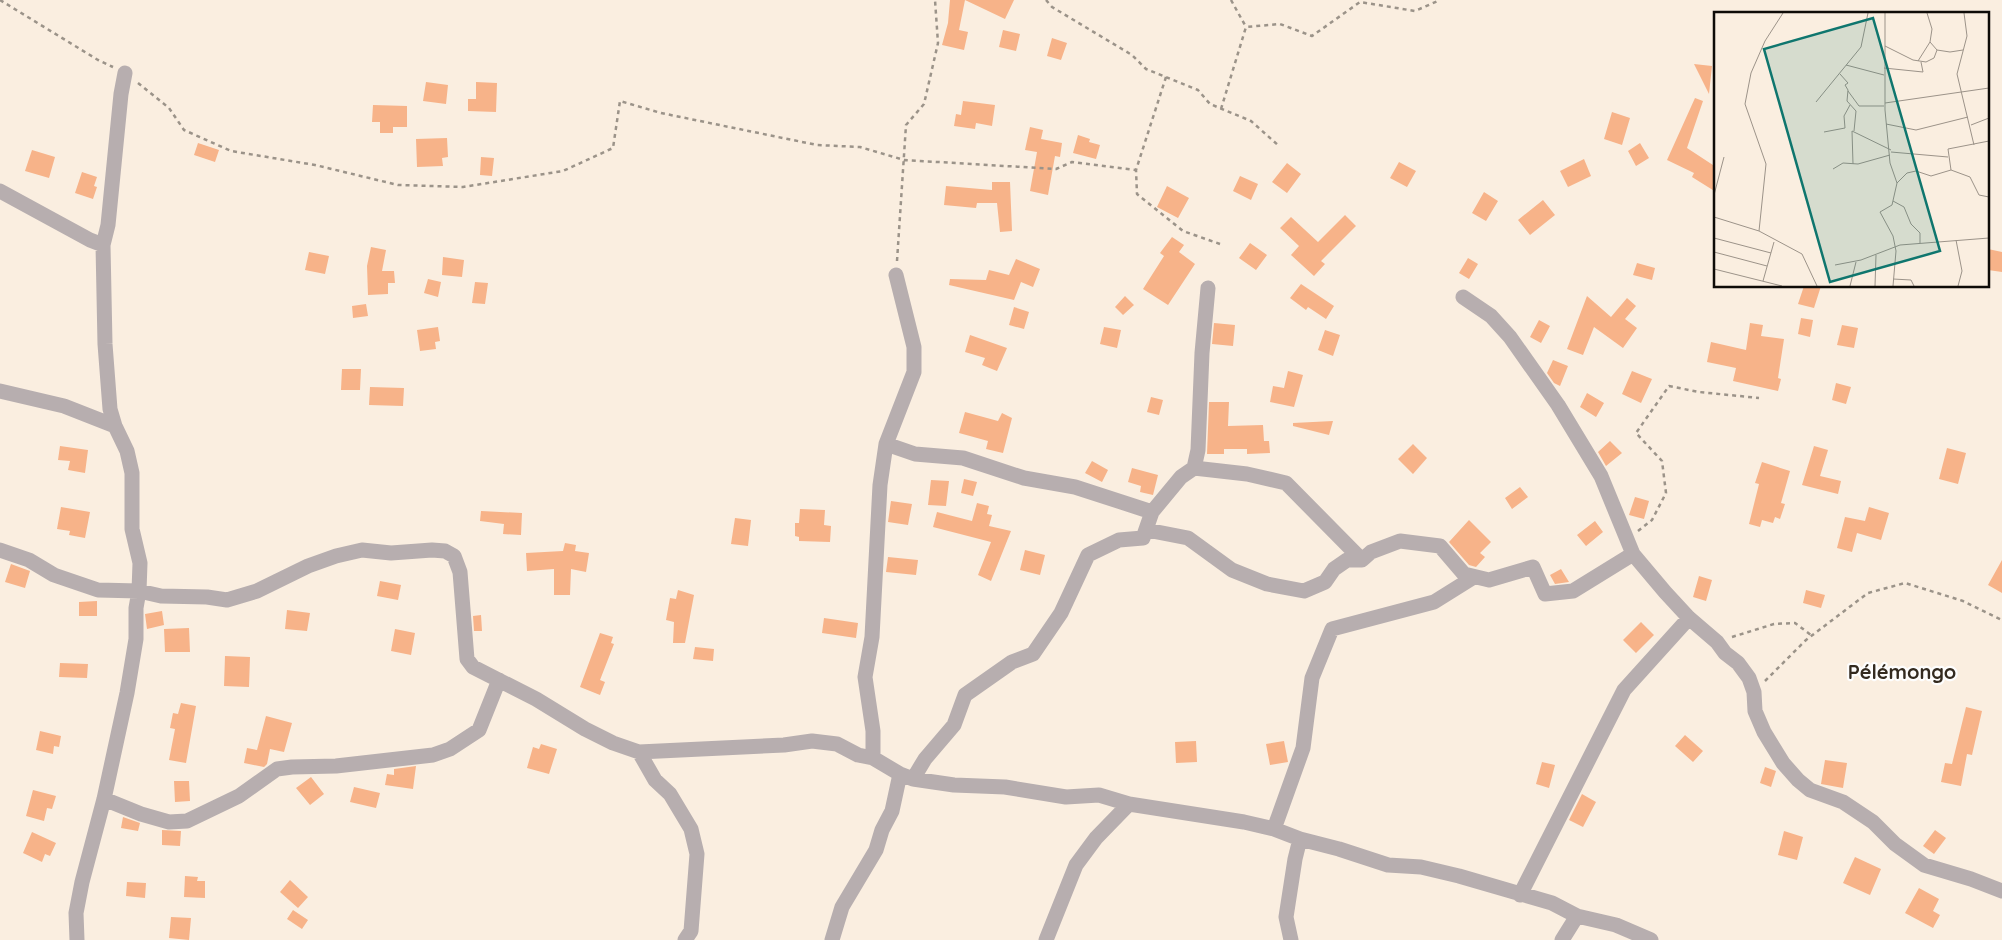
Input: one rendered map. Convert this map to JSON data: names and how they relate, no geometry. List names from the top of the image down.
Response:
{
  "districts": ["Pélémongo"]
}
